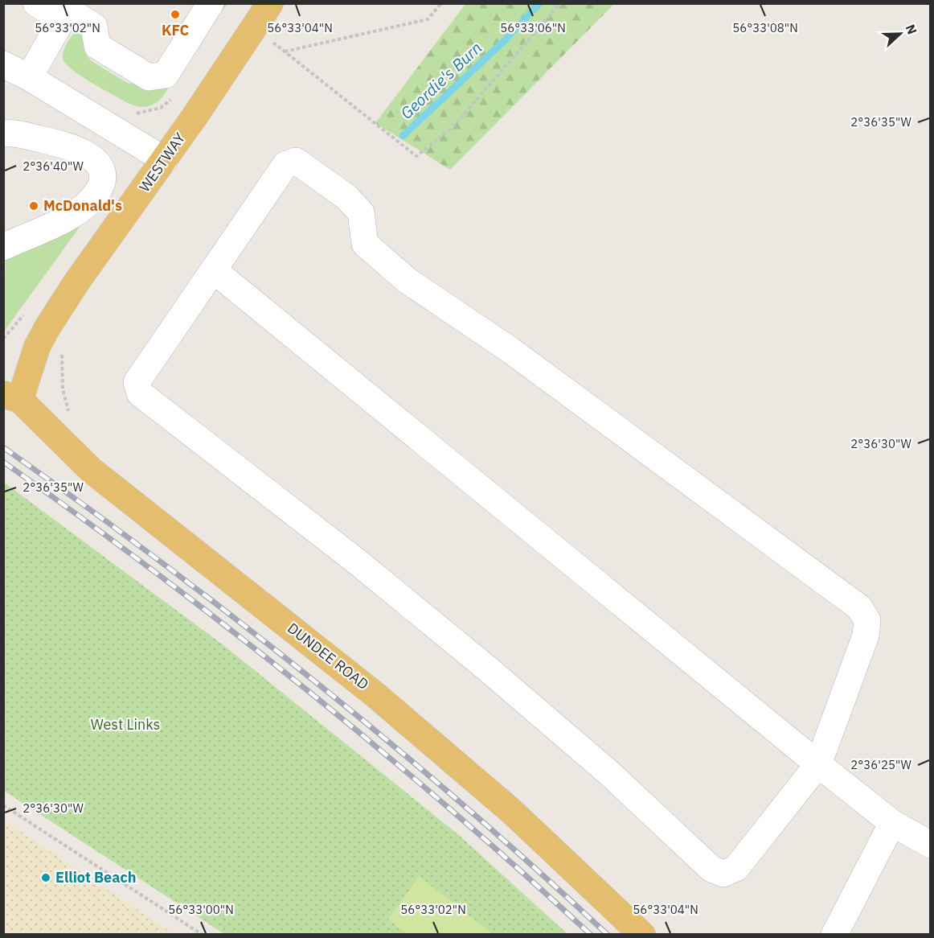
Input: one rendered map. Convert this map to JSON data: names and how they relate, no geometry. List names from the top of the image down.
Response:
{
  "streets": {
    "main road": ["WESTWAY", "DUNDEE ROAD"]
  },
  "crossings": [
    ["WESTWAY", "DUNDEE ROAD"]
  ],
  "water": ["Geordie's Burn"],
  "parks": ["West Links"],
  "places": ["KFC", "McDonald's", "Elliot Beach"],
  "north": "right",
  "coordinates": [
    "56°33'02\"N",
    "56°33'04\"N",
    "56°33'06\"N",
    "56°33'08\"N",
    "2°36'35\"W",
    "2°36'40\"W",
    "2°36'30\"W",
    "2°36'25\"W",
    "56°33'00\"N"
  ]
}
